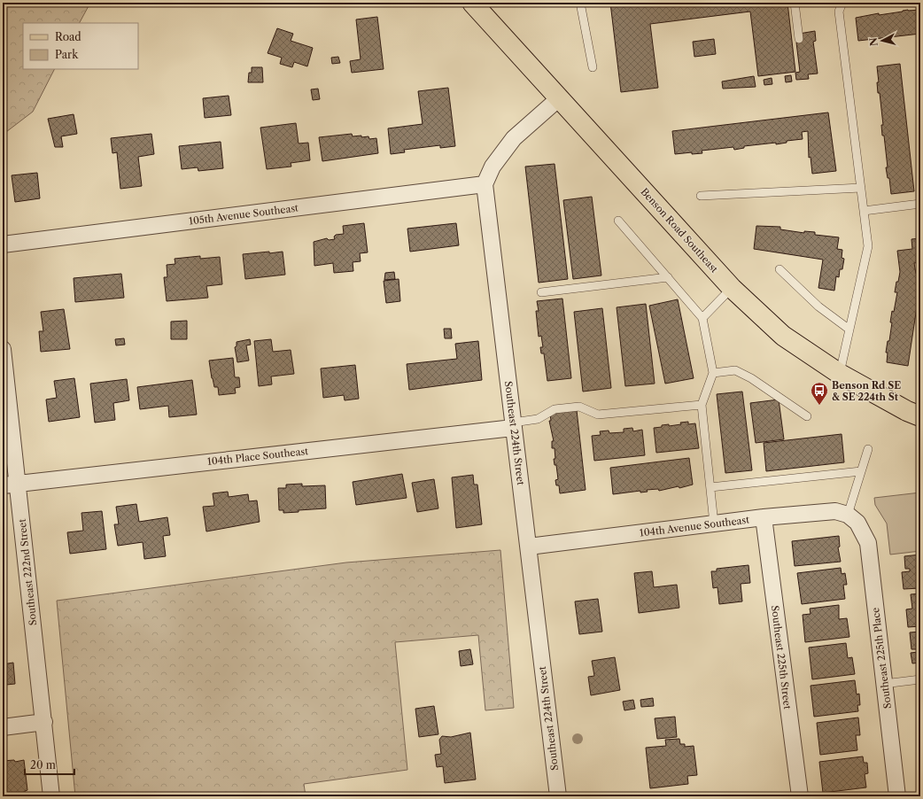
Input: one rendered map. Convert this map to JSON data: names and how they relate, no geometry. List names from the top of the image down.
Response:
{
  "streets": {
    "main road": ["Benson Road Southeast"],
    "street": [
      "105th Avenue Southeast",
      "Southeast 224th Street",
      "104th Place Southeast",
      "104th Avenue Southeast",
      "Southeast 222nd Street",
      "Southeast 225th Street",
      "Southeast 225th Place"
    ]
  },
  "crossings": [
    ["105th Avenue Southeast", "Southeast 224th Street"],
    ["Southeast 224th Street", "104th Place Southeast"],
    ["Southeast 224th Street", "104th Avenue Southeast"],
    ["104th Place Southeast", "Southeast 222nd Street"],
    ["104th Avenue Southeast", "Southeast 225th Street"],
    ["104th Avenue Southeast", "Southeast 225th Place"]
  ],
  "places": {
    "bus stop": ["Benson Rd SE & SE 224th St"]
  },
  "legend": ["Road", "Park"],
  "scale_bar": "20 m",
  "north": "left"
}
